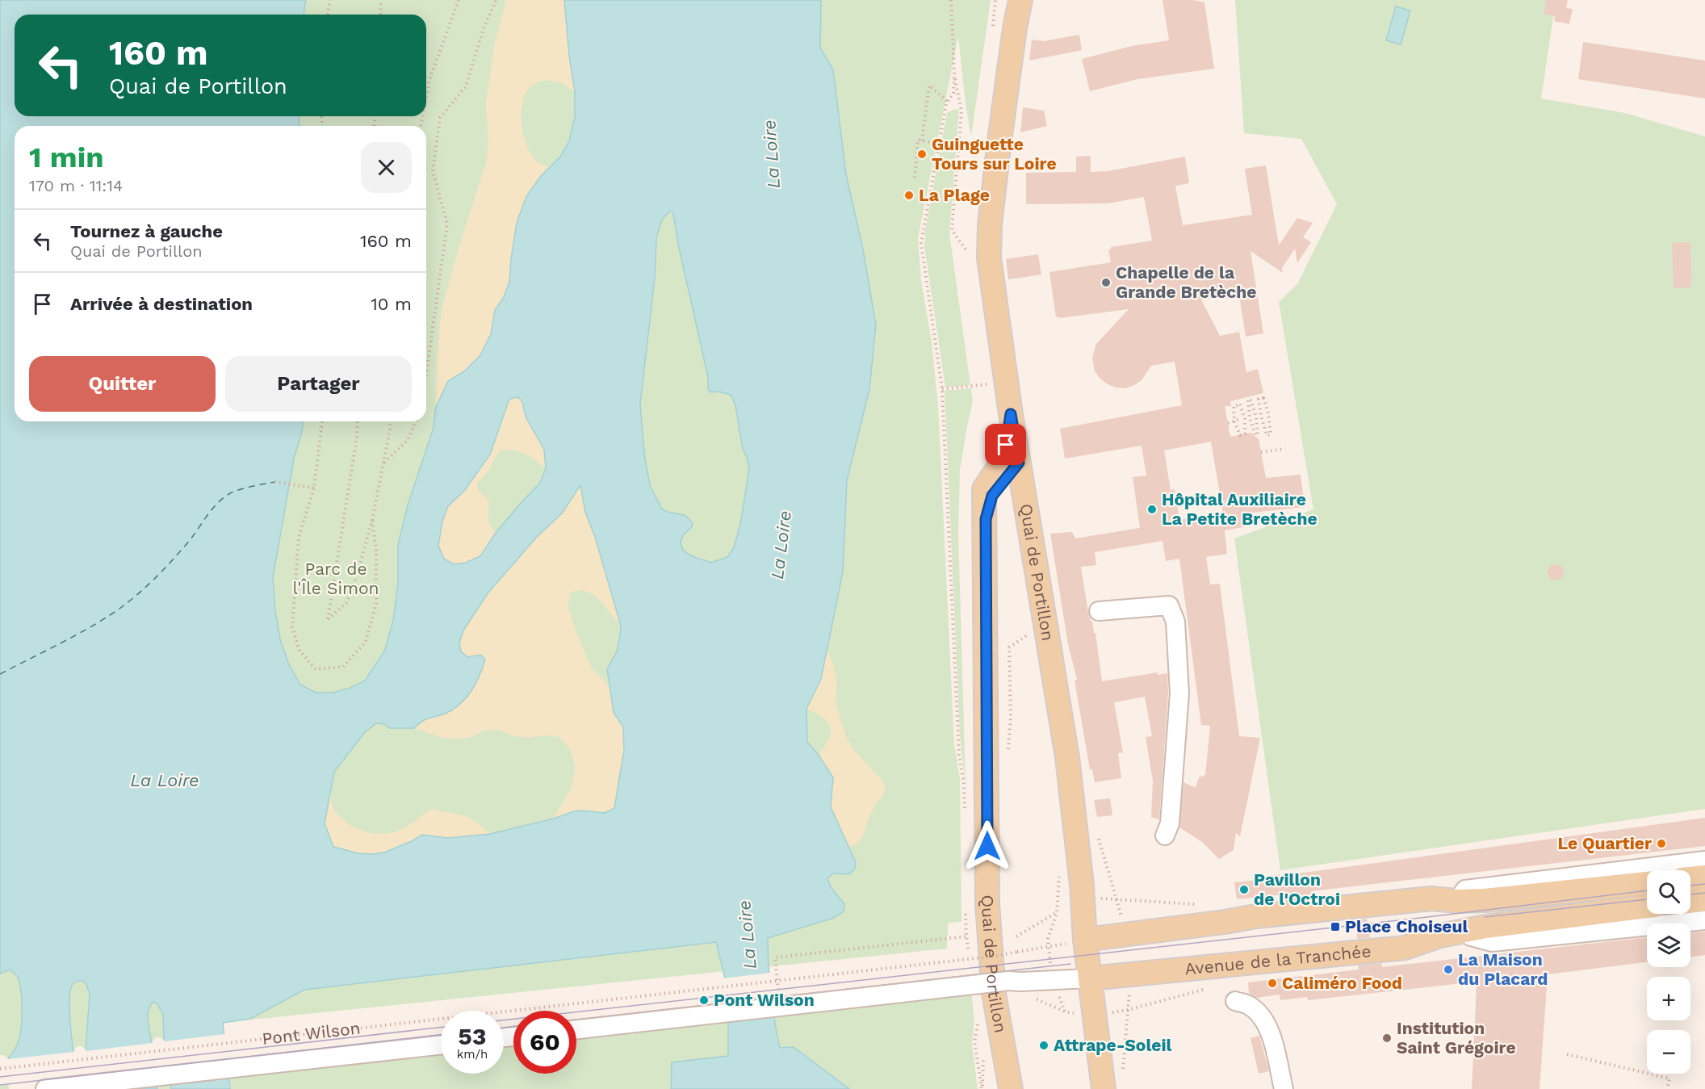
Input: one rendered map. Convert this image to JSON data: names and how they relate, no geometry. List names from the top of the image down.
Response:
{
  "streets": {
    "main road": ["Quai de Portillon", "Avenue de la Tranchée"],
    "street": ["Pont Wilson"]
  },
  "crossings": [
    ["Quai de Portillon", "Avenue de la Tranchée"],
    ["Quai de Portillon", "Pont Wilson"]
  ],
  "water": ["La Loire"],
  "parks": ["Parc de l'Île Simon"],
  "places": {
    "other": [
      "Guinguette Tours sur Loire",
      "La Plage",
      "Chapelle de la Grande Bretèche",
      "Hôpital Auxiliaire La Petite Bretèche",
      "Le Quartier",
      "Pavillon de l'Octroi",
      "La Maison du Placard",
      "Caliméro Food",
      "Pont Wilson",
      "Institution Saint Grégoire",
      "Attrape-Soleil"
    ],
    "transit": ["Place Choiseul"]
  },
  "page": {
    "turn": ["160 m", "Quai de Portillon"],
    "heading": ["1 min", "170 m · 11:14"],
    "list": [
      {
        "name": "Tournez à gauche",
        "note": "Quai de Portillon",
        "value": "160 m"
      },
      {
        "name": "Arrivée à destination",
        "value": "10 m"
      }
    ],
    "buttons": ["Quitter", "Partager"],
    "map_buttons": ["+", "−"],
    "speed": "53 km/h",
    "limit": "60"
  }
}
